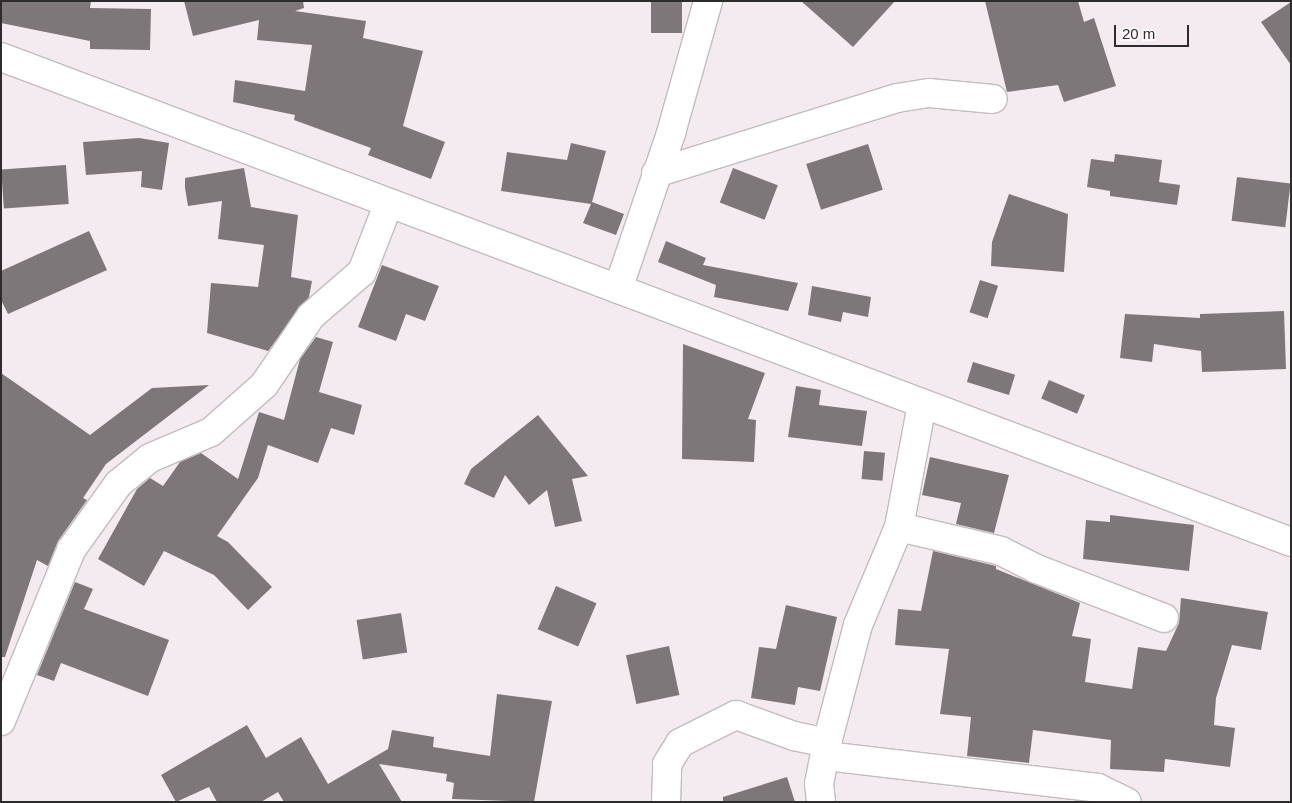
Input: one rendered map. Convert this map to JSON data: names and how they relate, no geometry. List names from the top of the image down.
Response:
{
  "scale_bar": "20 m"
}
